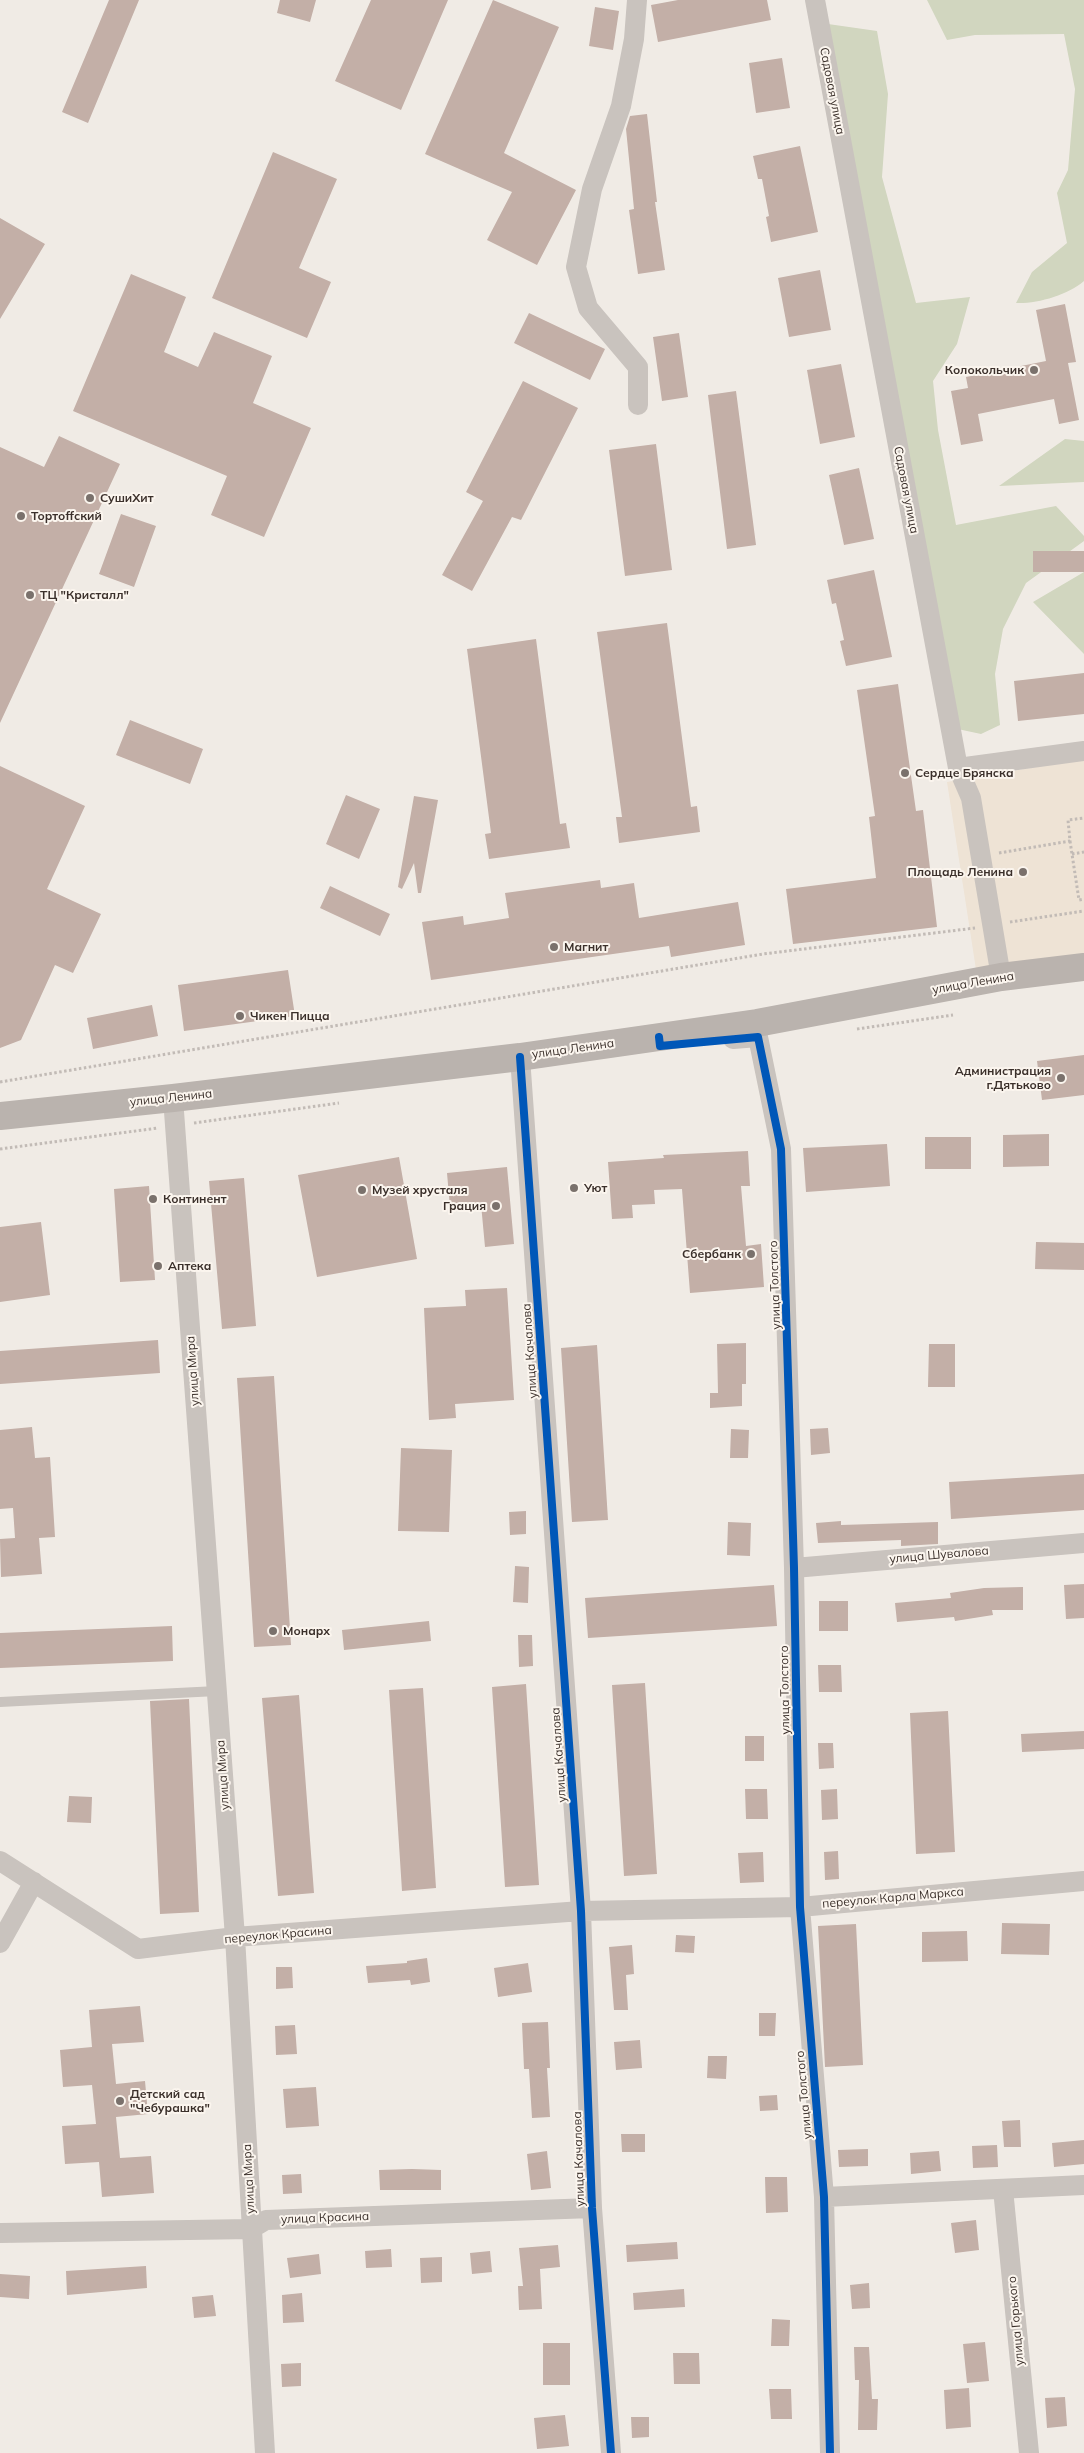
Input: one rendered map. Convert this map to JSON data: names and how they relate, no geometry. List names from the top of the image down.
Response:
{
  "streets": {
    "main road": ["улица Ленина"],
    "street": [
      "Садовая улица",
      "улица Толстого",
      "улица Качалова",
      "улица Мира",
      "улица Шувалова",
      "переулок Карла Маркса",
      "переулок Красина",
      "улица Красина",
      "улица Горького"
    ]
  },
  "crossings": [
    ["Садовая улица", "улица Ленина"],
    ["улица Ленина", "улица Толстого"],
    ["улица Ленина", "улица Качалова"],
    ["улица Ленина", "улица Мира"],
    ["улица Толстого", "улица Шувалова"],
    ["улица Толстого", "переулок Карла Маркса"],
    ["улица Качалова", "переулок Карла Маркса"],
    ["улица Качалова", "переулок Красина"],
    ["улица Качалова", "улица Красина"],
    ["улица Мира", "переулок Красина"],
    ["улица Мира", "улица Красина"],
    ["переулок Карла Маркса", "переулок Красина"]
  ],
  "places": [
    "Колокольчик",
    "СушиХит",
    "Тортоffский",
    "ТЦ \"Кристалл\"",
    "Сердце Брянска",
    "Площадь Ленина",
    "Магнит",
    "Чикен Пицца",
    "Администрация г.Дятьково",
    "Уют",
    "Музей хрусталя",
    "Континент",
    "Грация",
    "Сбербанк",
    "Аптека",
    "Монарх",
    "Детский сад \"Чебурашка\""
  ]
}
